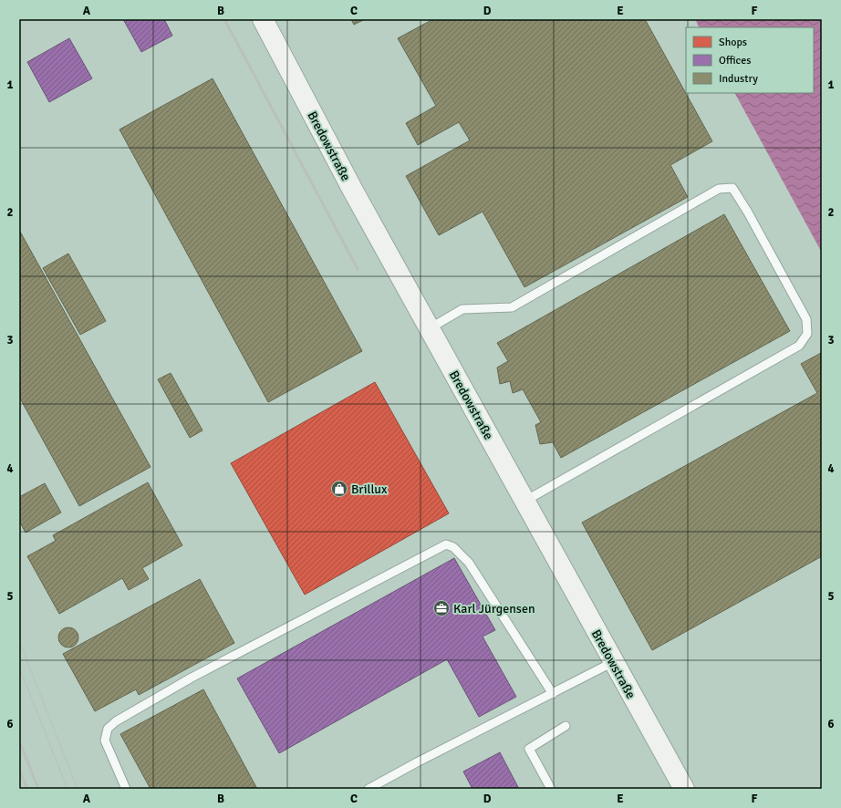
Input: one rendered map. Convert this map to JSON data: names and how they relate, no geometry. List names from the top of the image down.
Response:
{
  "streets": {
    "street": ["Bredowstraße"]
  },
  "places": {
    "shop": ["Brillux"],
    "office": ["Karl Jürgensen"]
  },
  "legend": ["Shops", "Offices", "Industry"],
  "grid": {
    "columns": [
      "A",
      "B",
      "C",
      "D",
      "E",
      "F"
    ],
    "rows": [
      "1",
      "2",
      "3",
      "4",
      "5",
      "6"
    ]
  }
}
